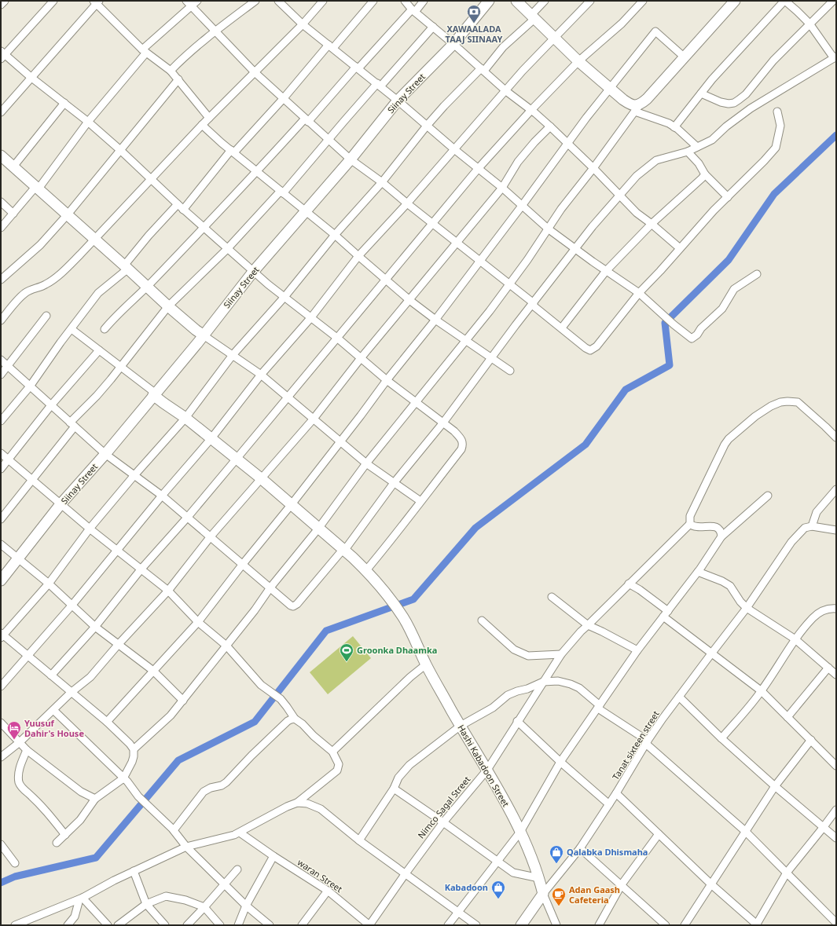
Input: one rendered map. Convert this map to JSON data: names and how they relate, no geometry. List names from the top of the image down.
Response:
{
  "streets": {
    "street": [
      "Siinay Street",
      "Tanat sixteen street",
      "Hashi Kabadoon Street",
      "Nimco Sagal Street",
      "waran Street"
    ]
  },
  "crossings": [
    ["Siinay Street", "Hashi Kabadoon Street"],
    ["Tanat sixteen street", "Hashi Kabadoon Street"],
    ["Hashi Kabadoon Street", "Nimco Sagal Street"],
    ["Nimco Sagal Street", "waran Street"]
  ],
  "places": {
    "bank": ["XAWAALADA TAAJ SIINAAY"],
    "sports": ["Groonka Dhaamka"],
    "hotel": ["Yuusuf Dahir's House"],
    "shop": ["Qalabka Dhismaha", "Kabadoon"],
    "cafe": ["Adan Gaash Cafeteria"]
  }
}
